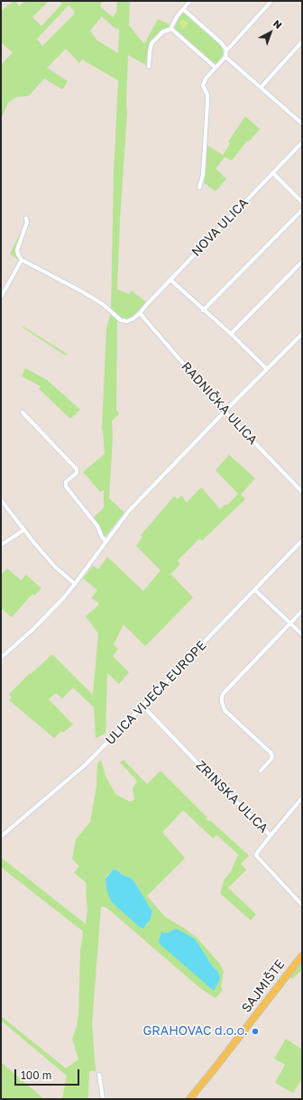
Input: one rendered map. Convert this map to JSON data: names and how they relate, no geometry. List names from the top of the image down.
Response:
{
  "streets": {
    "main road": ["SAJMIŠTE"],
    "street": [
      "NOVA ULICA",
      "RADNIČKA ULICA",
      "ULICA VIJEĆA EUROPE",
      "ZRINSKA ULICA"
    ]
  },
  "crossings": [
    ["NOVA ULICA", "RADNIČKA ULICA"],
    ["ULICA VIJEĆA EUROPE", "ZRINSKA ULICA"]
  ],
  "places": ["GRAHOVAC d.o.o."],
  "scale_bar": "100 m",
  "north": "top right"
}
